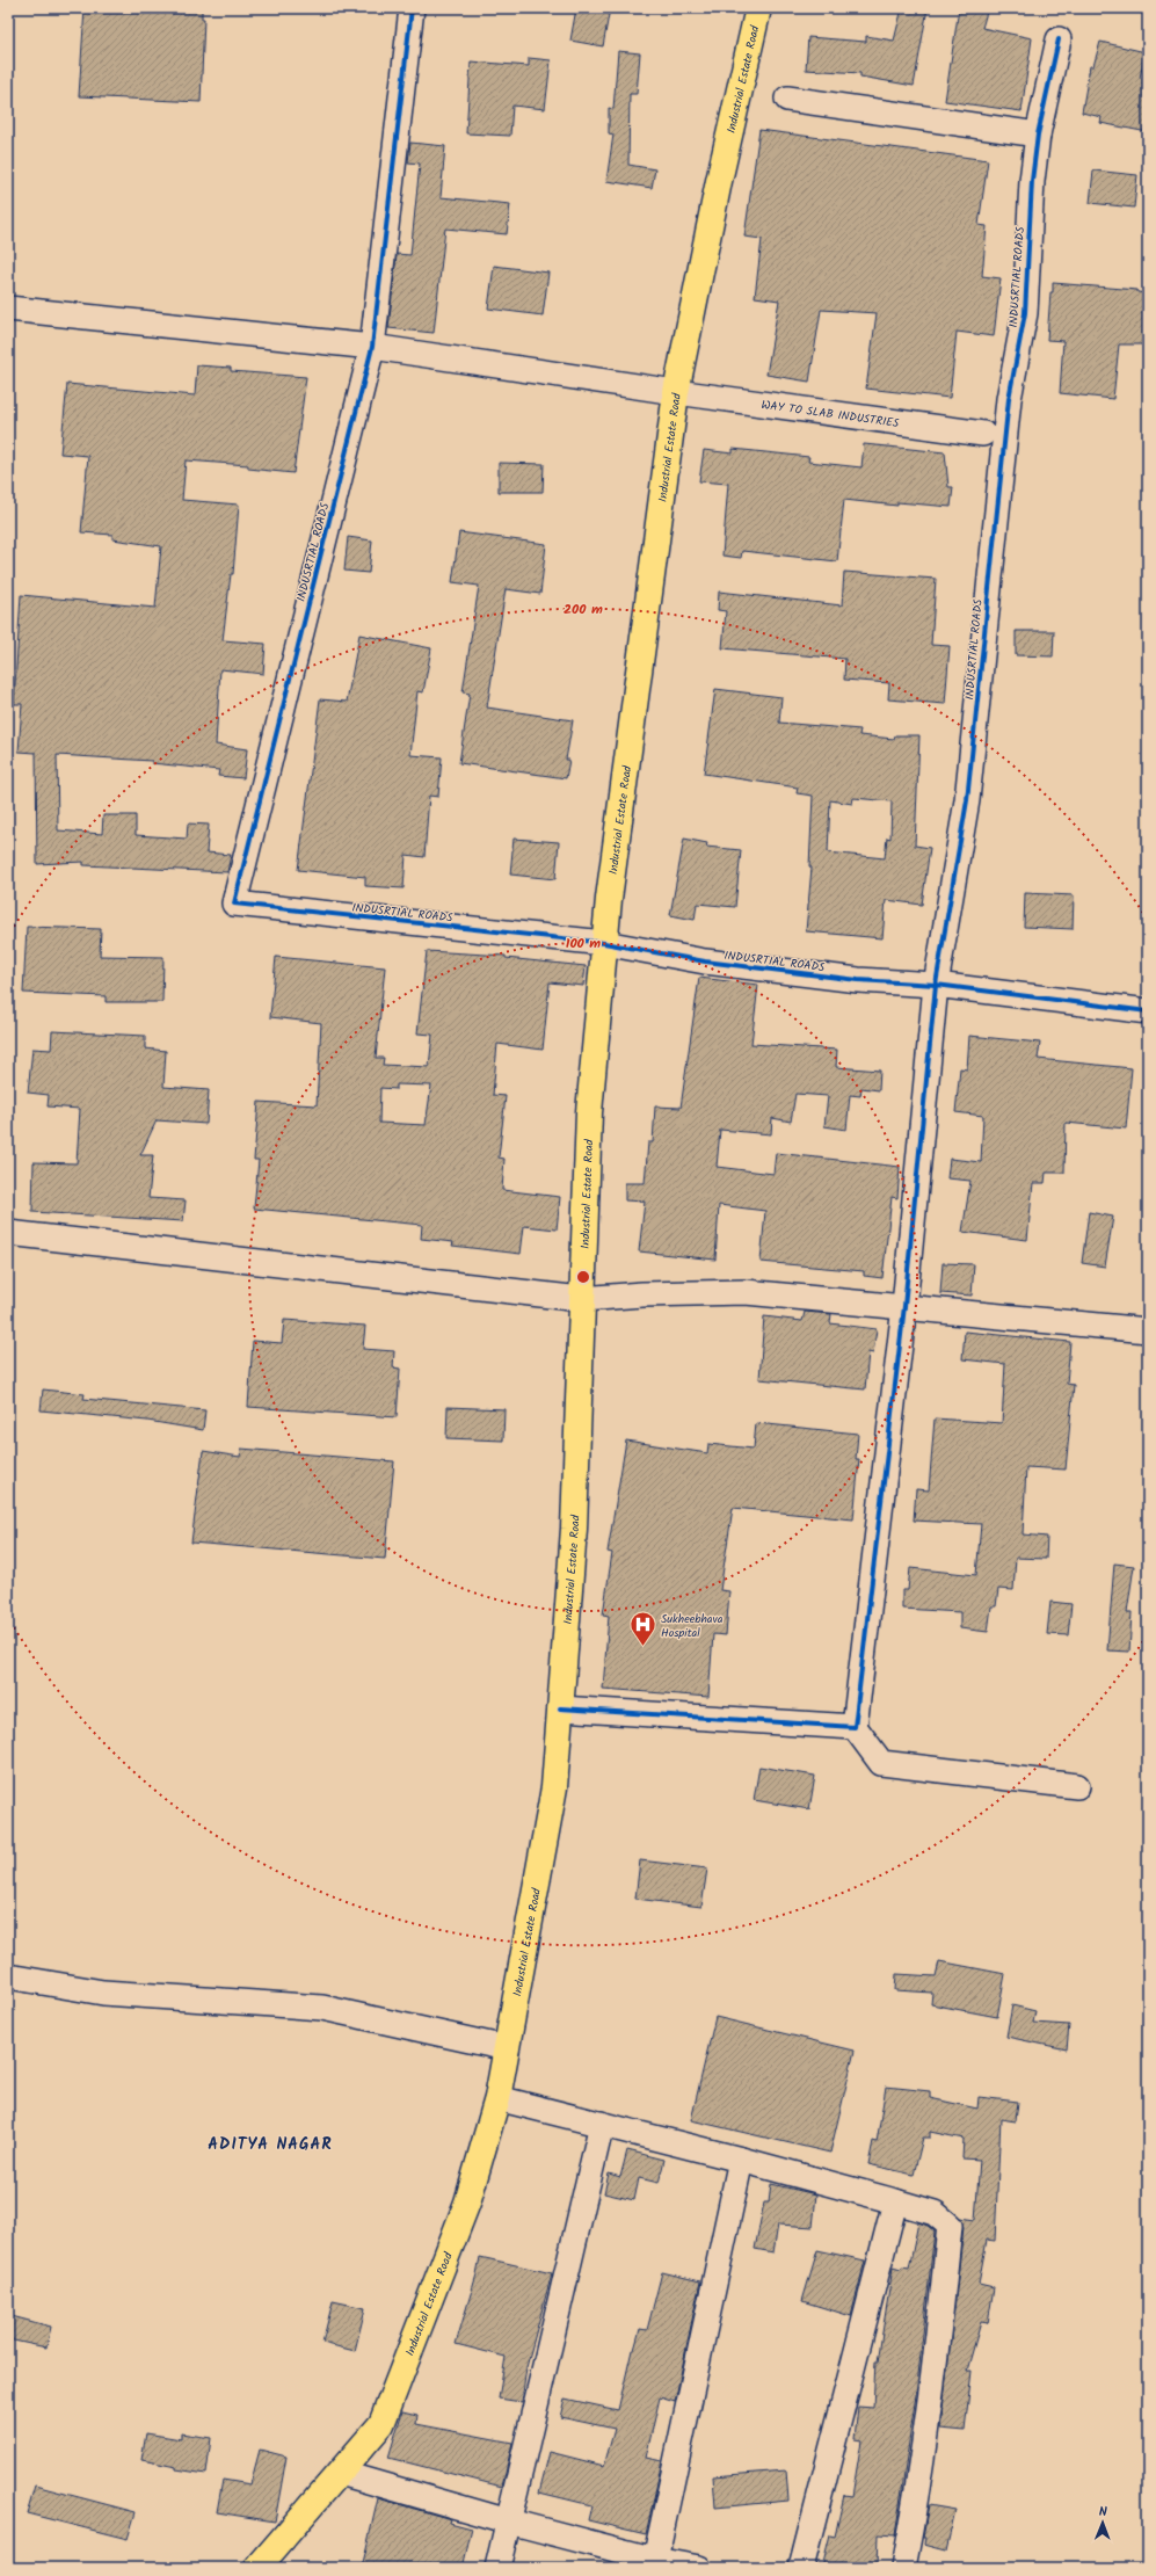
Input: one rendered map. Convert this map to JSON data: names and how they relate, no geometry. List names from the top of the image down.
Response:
{
  "streets": {
    "main road": ["Industrial Estate Road"],
    "street": ["INDUSRTIAL ROADS", "WAY TO SLAB INDUSTRIES"]
  },
  "crossings": [
    ["Industrial Estate Road", "INDUSRTIAL ROADS"],
    ["Industrial Estate Road", "WAY TO SLAB INDUSTRIES"],
    ["INDUSRTIAL ROADS", "WAY TO SLAB INDUSTRIES"]
  ],
  "districts": ["ADITYA NAGAR"],
  "places": {
    "hospital": ["Sukheebhava Hospital"]
  },
  "north": "top",
  "rings": ["200 m", "100 m"]
}
